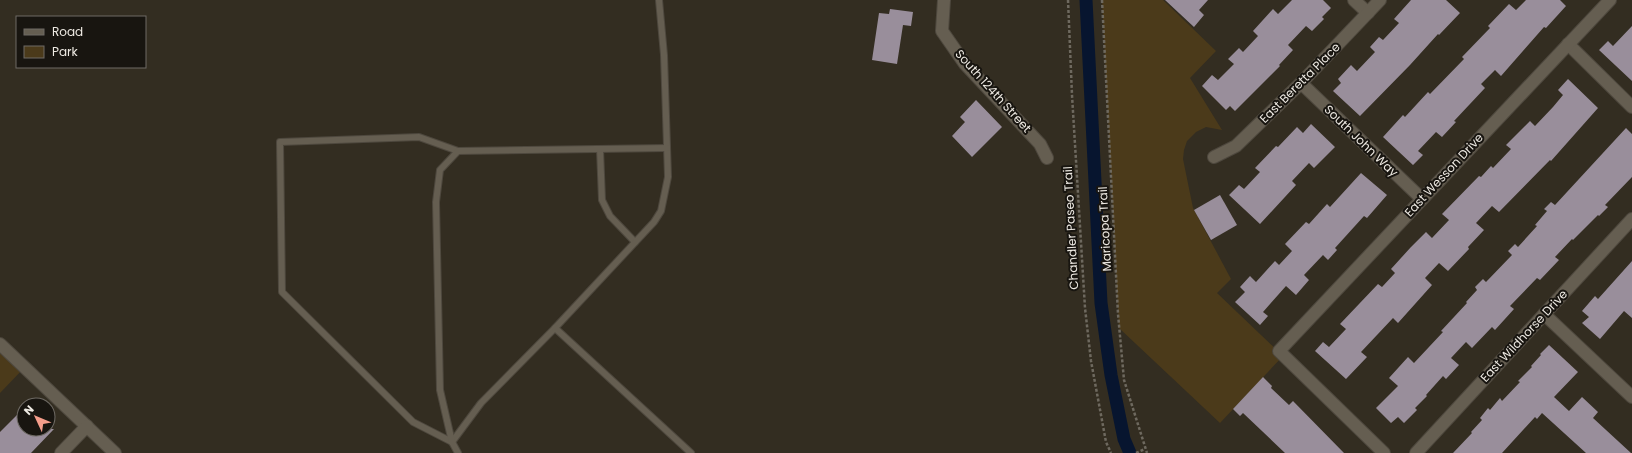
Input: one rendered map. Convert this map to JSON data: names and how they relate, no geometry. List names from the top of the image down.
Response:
{
  "streets": {
    "street": [
      "East Beretta Place",
      "South 124th Street",
      "South John Way",
      "East Wesson Drive",
      "East Wildhorse Drive"
    ],
    "path": ["Chandler Paseo Trail", "Maricopa Trail"]
  },
  "crossings": [
    ["East Beretta Place", "South John Way"],
    ["South John Way", "East Wesson Drive"]
  ],
  "legend": ["Road", "Park"],
  "north": "top left"
}
